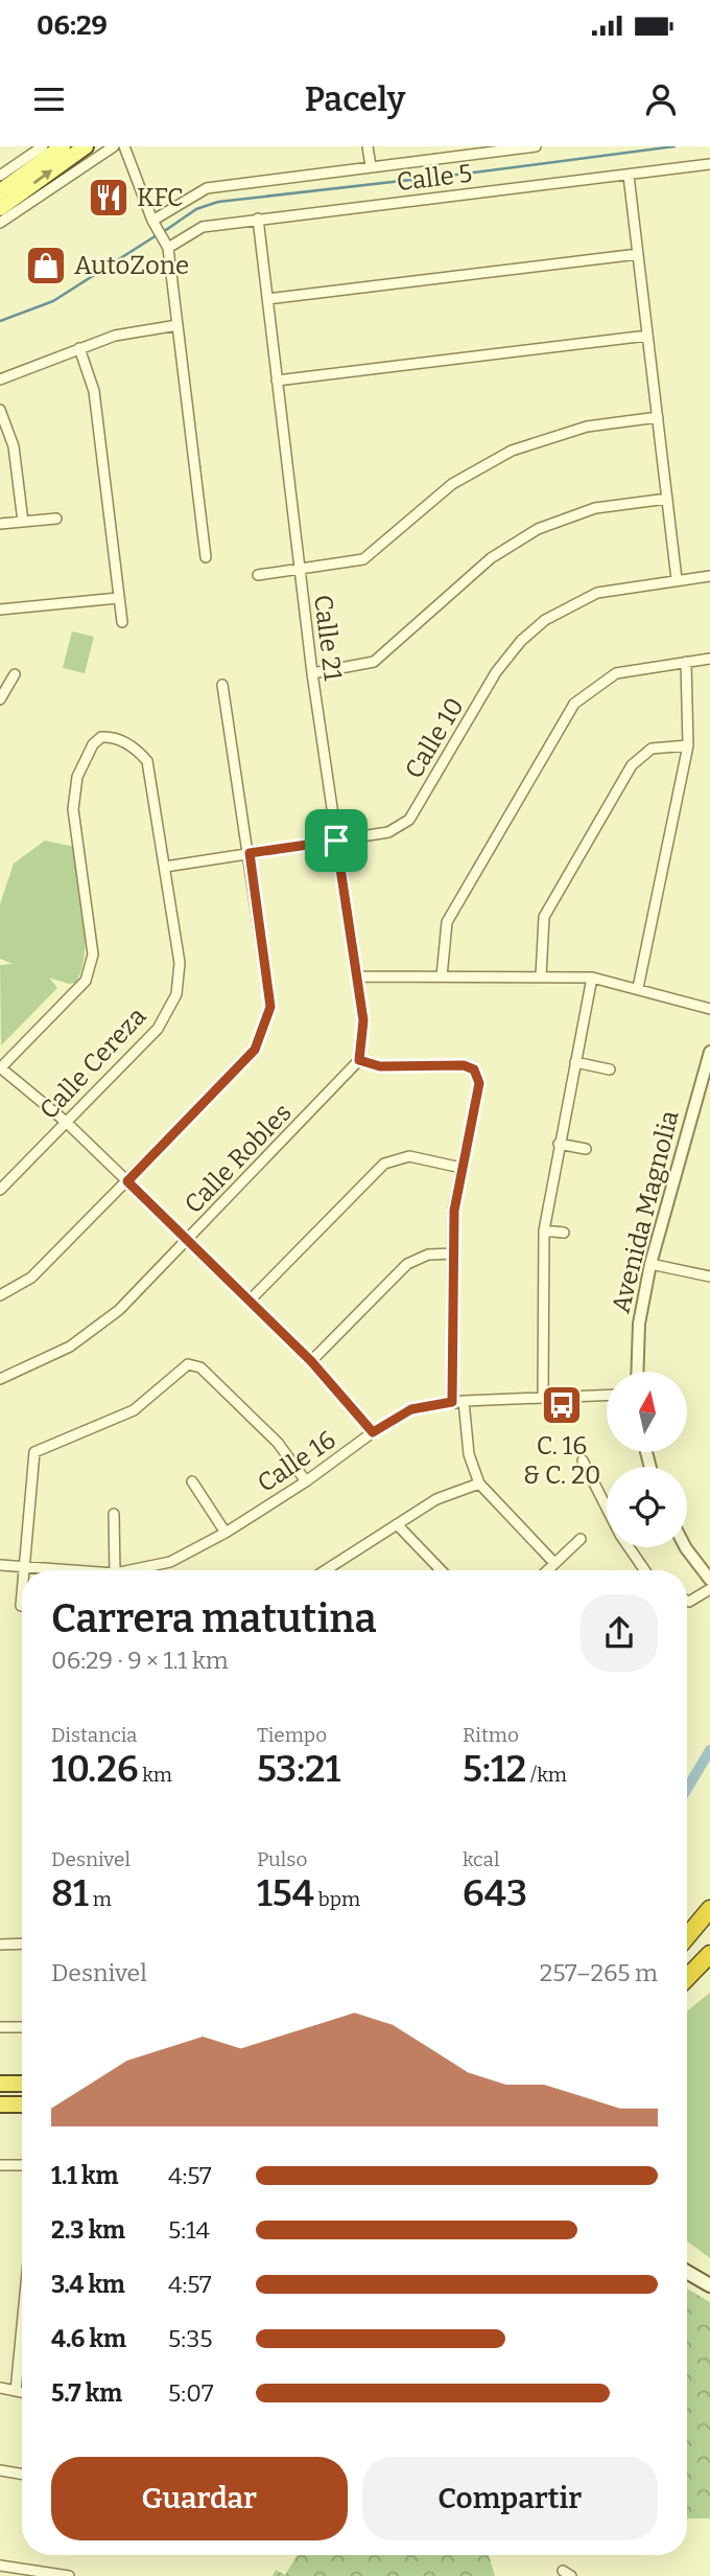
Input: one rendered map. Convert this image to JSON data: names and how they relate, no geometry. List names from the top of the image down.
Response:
{
  "streets": {
    "street": [
      "Calle 5",
      "Calle 21",
      "Calle 10",
      "Calle Cereza",
      "Calle Robles",
      "Avenida Magnolia",
      "Calle 16"
    ]
  },
  "crossings": [
    ["Calle 5", "Calle 21"],
    ["Calle 21", "Calle 10"],
    ["Calle 21", "Calle Robles"],
    ["Calle 10", "Calle Cereza"]
  ],
  "places": {
    "restaurant": ["KFC"],
    "shop": ["AutoZone"],
    "bus stop": ["C. 16 & C. 20"]
  },
  "north": "top",
  "page": {
    "status": "06:29",
    "header": "Pacely",
    "heading": ["Carrera matutina", "06:29 · 9 × 1.1 km"],
    "stats": [
      ["Distancia", "10.26 km"],
      ["Tiempo", "53:21"],
      ["Ritmo", "5:12 /km"],
      ["Desnivel", "81 m"],
      ["Pulso", "154 bpm"],
      ["kcal", "643"]
    ],
    "chart": ["Desnivel", "257–265 m"],
    "list": [
      {
        "name": "1.1 km",
        "note": "4:57"
      },
      {
        "name": "2.3 km",
        "note": "5:14"
      },
      {
        "name": "3.4 km",
        "note": "4:57"
      },
      {
        "name": "4.6 km",
        "note": "5:35"
      },
      {
        "name": "5.7 km",
        "note": "5:07"
      }
    ],
    "buttons": ["Guardar", "Compartir"]
  }
}
